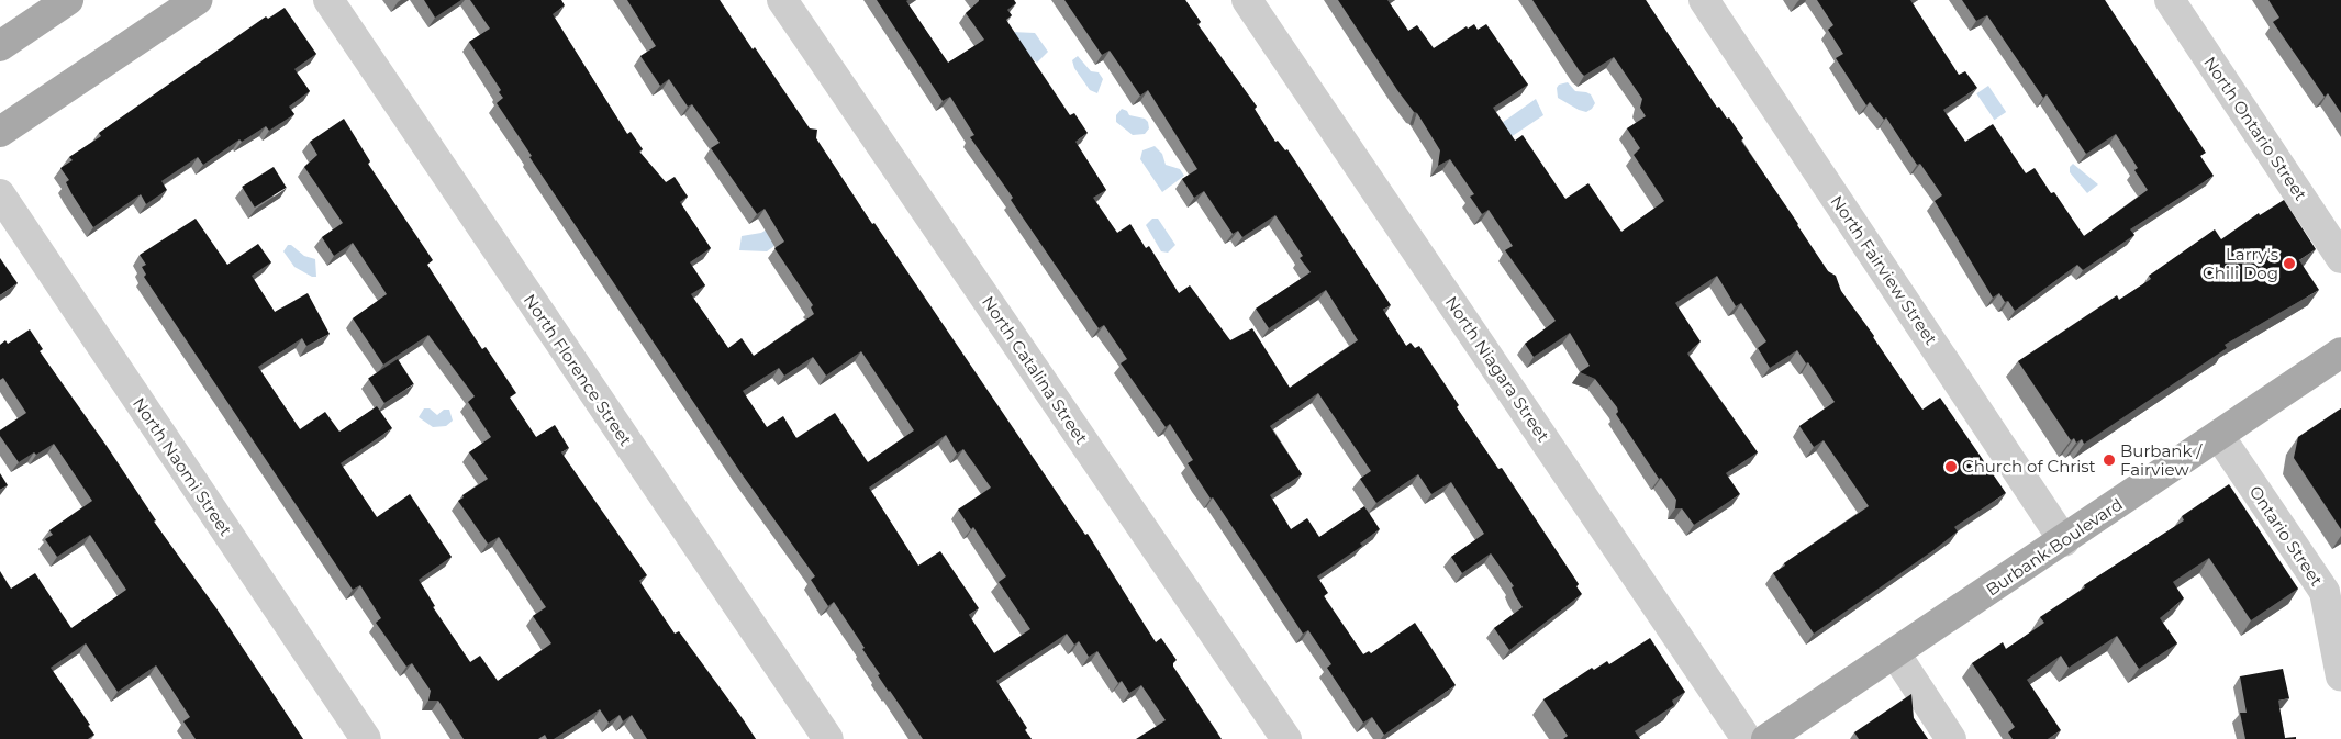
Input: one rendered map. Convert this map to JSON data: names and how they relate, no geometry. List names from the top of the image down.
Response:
{
  "streets": {
    "main road": ["Burbank Boulevard"],
    "street": [
      "North Ontario Street",
      "North Fairview Street",
      "North Niagara Street",
      "North Florence Street",
      "North Catalina Street",
      "North Naomi Street",
      "Ontario Street"
    ]
  },
  "crossings": [
    ["North Fairview Street", "Burbank Boulevard"],
    ["Ontario Street", "Burbank Boulevard"]
  ],
  "places": ["Larry's Chili Dog", "Burbank / Fairview", "Church of Christ"]
}
